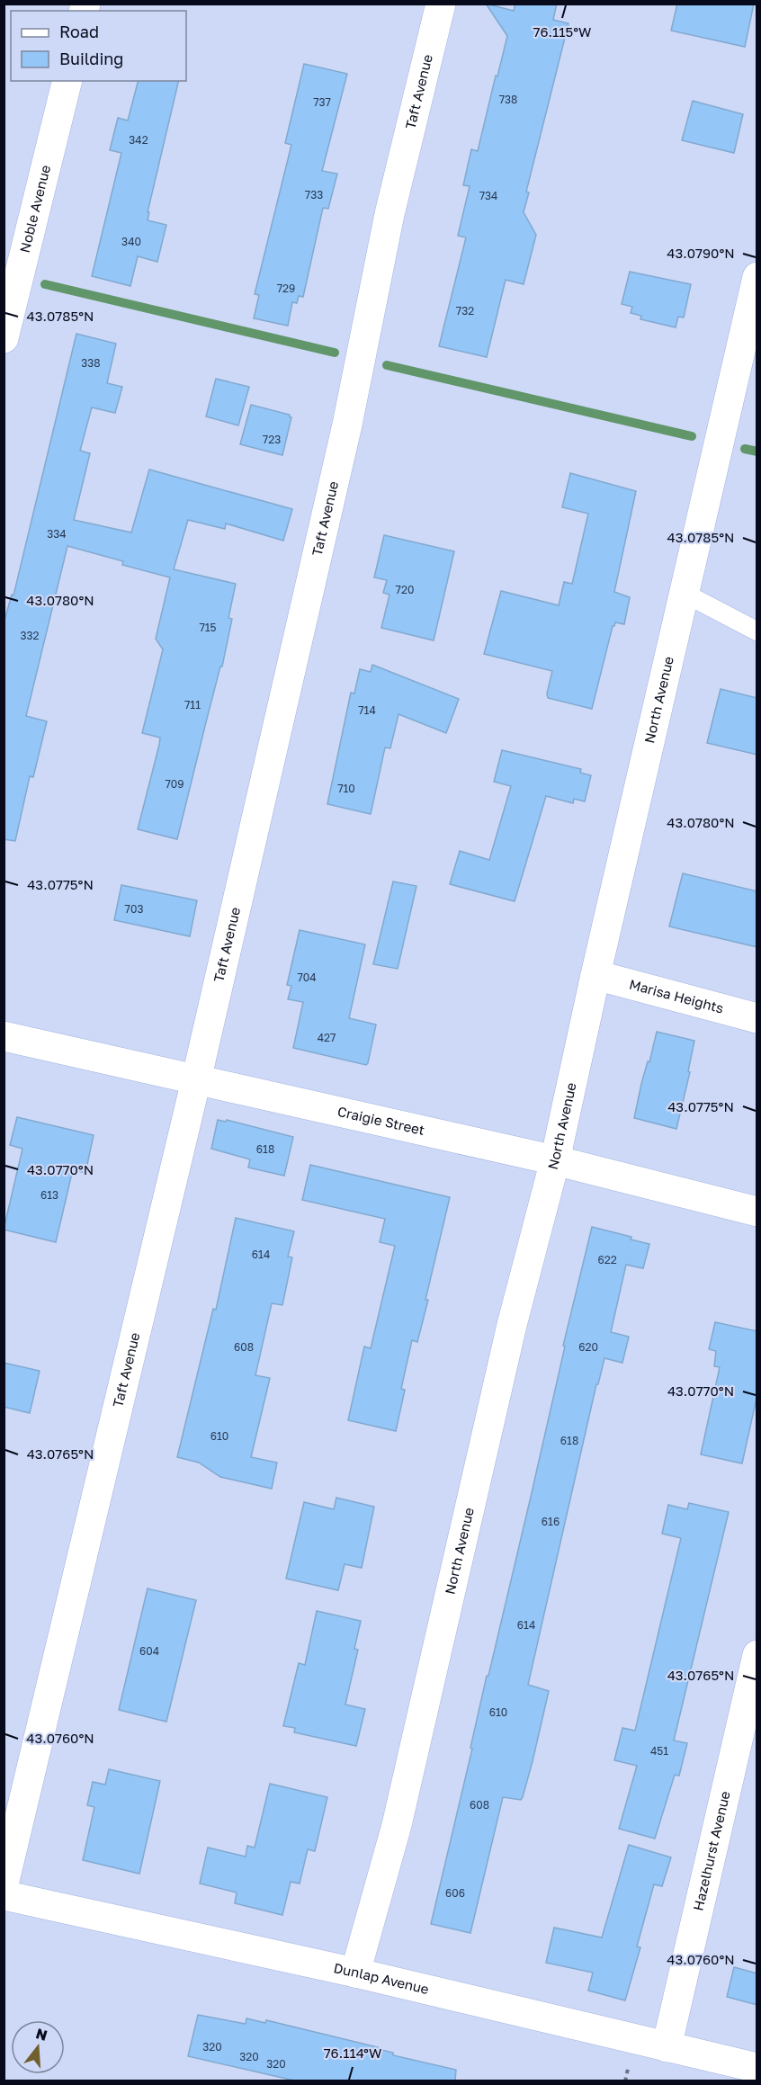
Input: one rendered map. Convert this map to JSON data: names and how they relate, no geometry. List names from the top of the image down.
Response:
{
  "streets": {
    "street": [
      "Taft Avenue",
      "Noble Avenue",
      "North Avenue",
      "Marisa Heights",
      "Craigie Street",
      "Hazelhurst Avenue",
      "Dunlap Avenue"
    ]
  },
  "crossings": [
    ["Taft Avenue", "Craigie Street"],
    ["North Avenue", "Marisa Heights"],
    ["North Avenue", "Craigie Street"],
    ["North Avenue", "Dunlap Avenue"],
    ["Hazelhurst Avenue", "Dunlap Avenue"]
  ],
  "house_numbers": [
    "738",
    "737",
    "342",
    "733",
    "734",
    "340",
    "729",
    "732",
    "338",
    "723",
    "334",
    "720",
    "715",
    "332",
    "711",
    "714",
    "709",
    "710",
    "703",
    "704",
    "427",
    "618",
    "613",
    "614",
    "622",
    "608",
    "620",
    "610",
    "618",
    "616",
    "614",
    "604",
    "610",
    "451",
    "608",
    "606",
    "320",
    "320",
    "320"
  ],
  "legend": ["Road", "Building"],
  "north": "top",
  "coordinates": [
    "76.115°W",
    "43.0790°N",
    "43.0785°N",
    "43.0780°N",
    "43.0775°N",
    "43.0770°N",
    "43.0765°N",
    "43.0760°N",
    "76.114°W"
  ]
}
